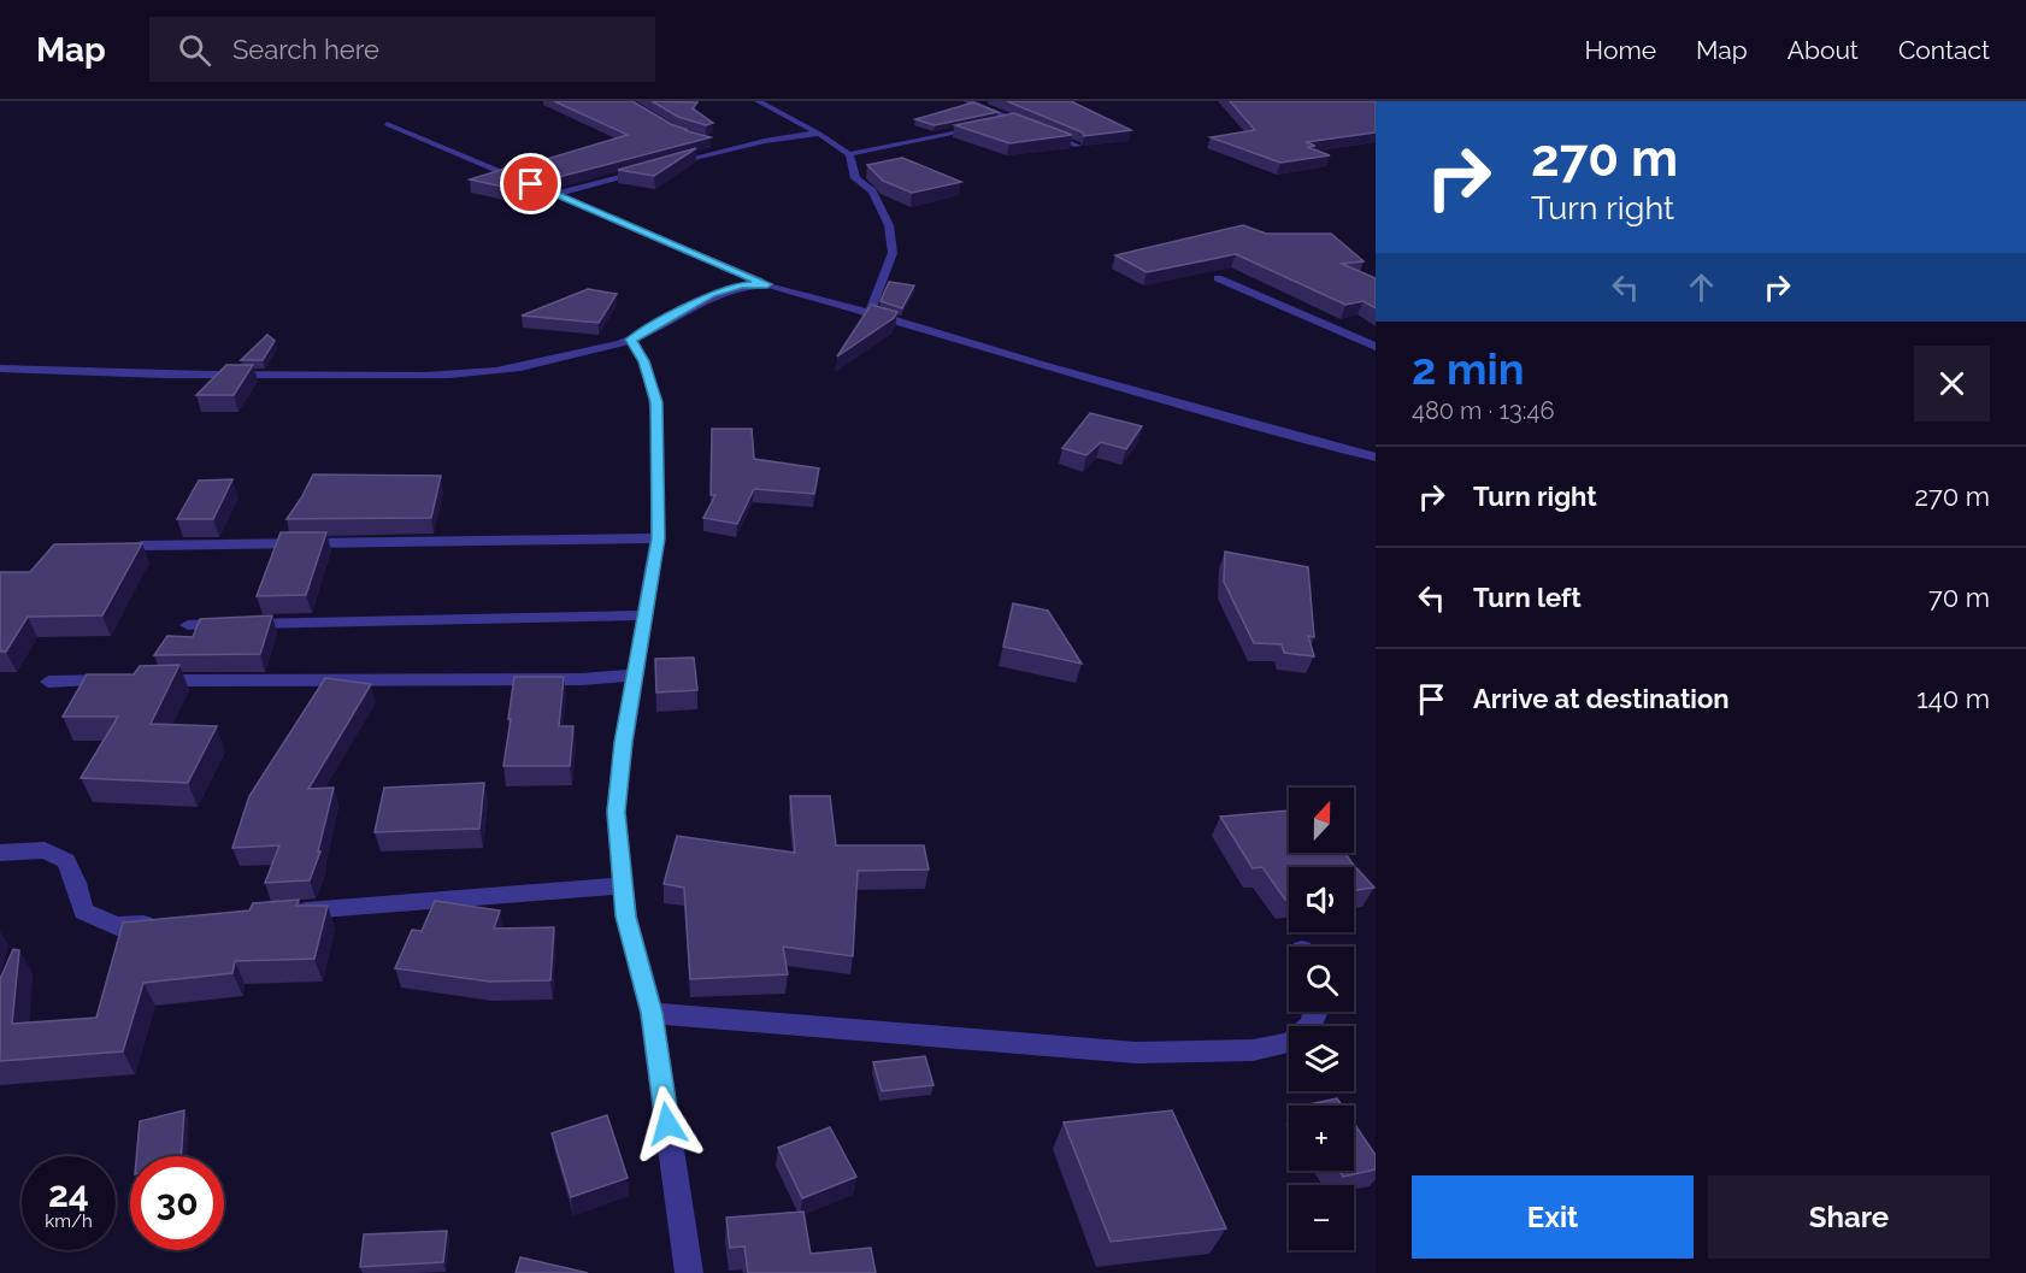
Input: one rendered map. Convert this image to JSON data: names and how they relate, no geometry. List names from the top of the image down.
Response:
{
  "north": "top",
  "page": {
    "header": "Map",
    "search": "Search here",
    "nav": [
      "Home",
      "Map",
      "About",
      "Contact"
    ],
    "turn": ["270 m", "Turn right"],
    "heading": ["2 min", "480 m · 13:46"],
    "list": [
      {
        "name": "Turn right",
        "value": "270 m"
      },
      {
        "name": "Turn left",
        "value": "70 m"
      },
      {
        "name": "Arrive at destination",
        "value": "140 m"
      }
    ],
    "map_buttons": ["+", "−"],
    "speed": "24 km/h",
    "limit": "30",
    "buttons": ["Exit", "Share"]
  }
}
